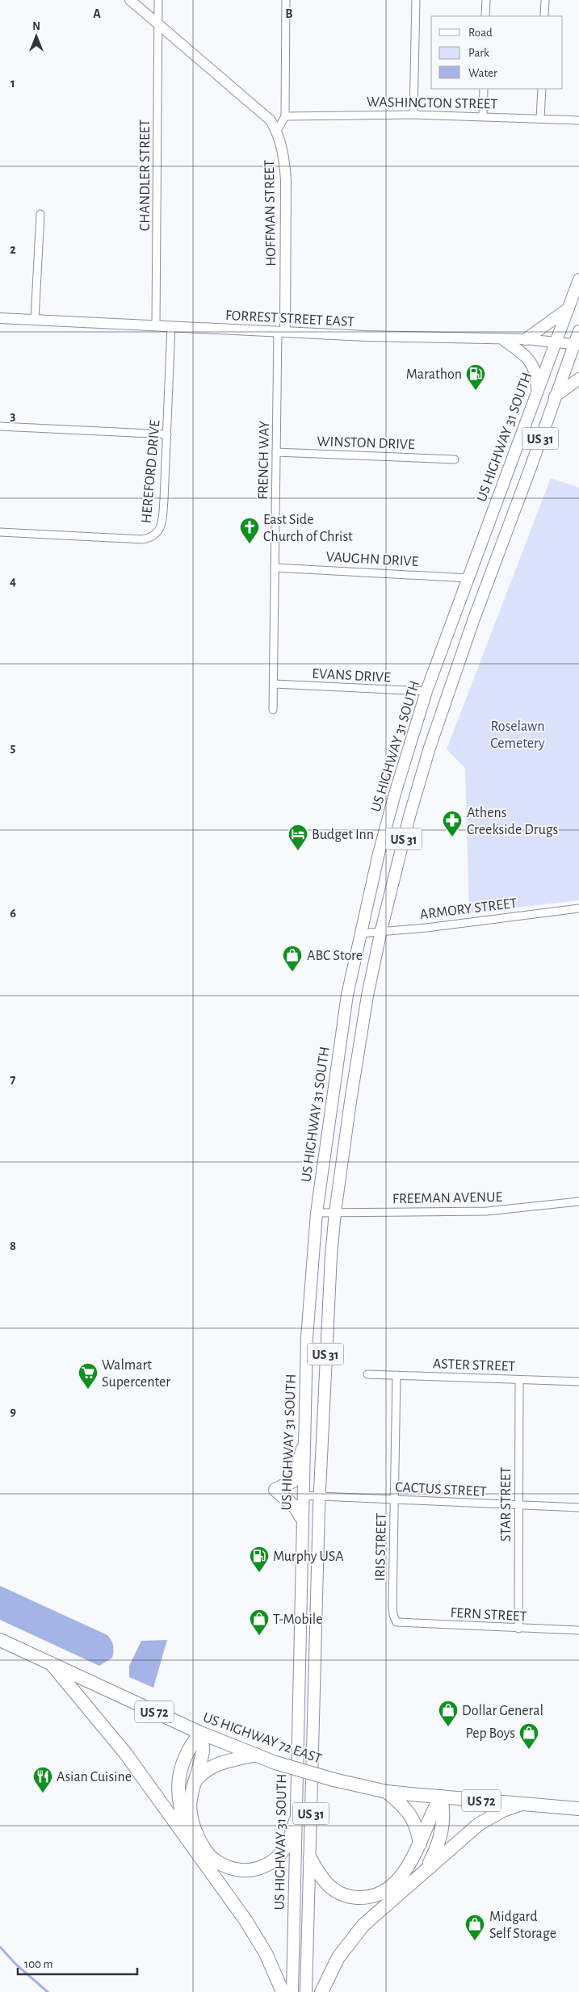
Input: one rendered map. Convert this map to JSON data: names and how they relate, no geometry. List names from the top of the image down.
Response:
{
  "streets": {
    "highway": ["US 72", "US HIGHWAY 72 EAST"],
    "main road": [
      "HOFFMAN STREET",
      "FORREST STREET EAST",
      "US HIGHWAY 31 SOUTH",
      "US 31"
    ],
    "street": [
      "WASHINGTON STREET",
      "CHANDLER STREET",
      "WINSTON DRIVE",
      "FRENCH WAY",
      "HEREFORD DRIVE",
      "VAUGHN DRIVE",
      "EVANS DRIVE",
      "ARMORY STREET",
      "FREEMAN AVENUE",
      "ASTER STREET",
      "CACTUS STREET",
      "STAR STREET",
      "IRIS STREET",
      "FERN STREET"
    ]
  },
  "crossings": [
    ["CHANDLER STREET", "FORREST STREET EAST"],
    ["HOFFMAN STREET", "FORREST STREET EAST"],
    ["HOFFMAN STREET", "FRENCH WAY"],
    ["FORREST STREET EAST", "US HIGHWAY 31 SOUTH"],
    ["FORREST STREET EAST", "FRENCH WAY"],
    ["FORREST STREET EAST", "HEREFORD DRIVE"],
    ["US HIGHWAY 31 SOUTH", "VAUGHN DRIVE"],
    ["US HIGHWAY 31 SOUTH", "EVANS DRIVE"],
    ["US HIGHWAY 31 SOUTH", "ARMORY STREET"],
    ["US HIGHWAY 31 SOUTH", "FREEMAN AVENUE"],
    ["US HIGHWAY 31 SOUTH", "CACTUS STREET"],
    ["WINSTON DRIVE", "FRENCH WAY"],
    ["FRENCH WAY", "VAUGHN DRIVE"],
    ["FRENCH WAY", "EVANS DRIVE"],
    ["ASTER STREET", "STAR STREET"],
    ["ASTER STREET", "IRIS STREET"],
    ["CACTUS STREET", "STAR STREET"],
    ["CACTUS STREET", "IRIS STREET"],
    ["STAR STREET", "FERN STREET"],
    ["IRIS STREET", "FERN STREET"]
  ],
  "parks": ["Roselawn Cemetery"],
  "places": {
    "fuel station": ["Marathon", "Murphy USA"],
    "church": ["East Side Church of Christ"],
    "pharmacy": ["Athens Creekside Drugs"],
    "hotel": ["Budget Inn"],
    "shop": [
      "ABC Store",
      "T-Mobile",
      "Dollar General",
      "Pep Boys",
      "Midgard Self Storage"
    ],
    "supermarket": ["Walmart Supercenter"],
    "restaurant": ["Asian Cuisine"]
  },
  "legend": ["Road", "Park", "Water"],
  "scale_bar": "100 m",
  "north": "top",
  "grid": {
    "columns": ["A", "B"],
    "rows": [
      "1",
      "2",
      "3",
      "4",
      "5",
      "6",
      "7",
      "8",
      "9"
    ]
  }
}
